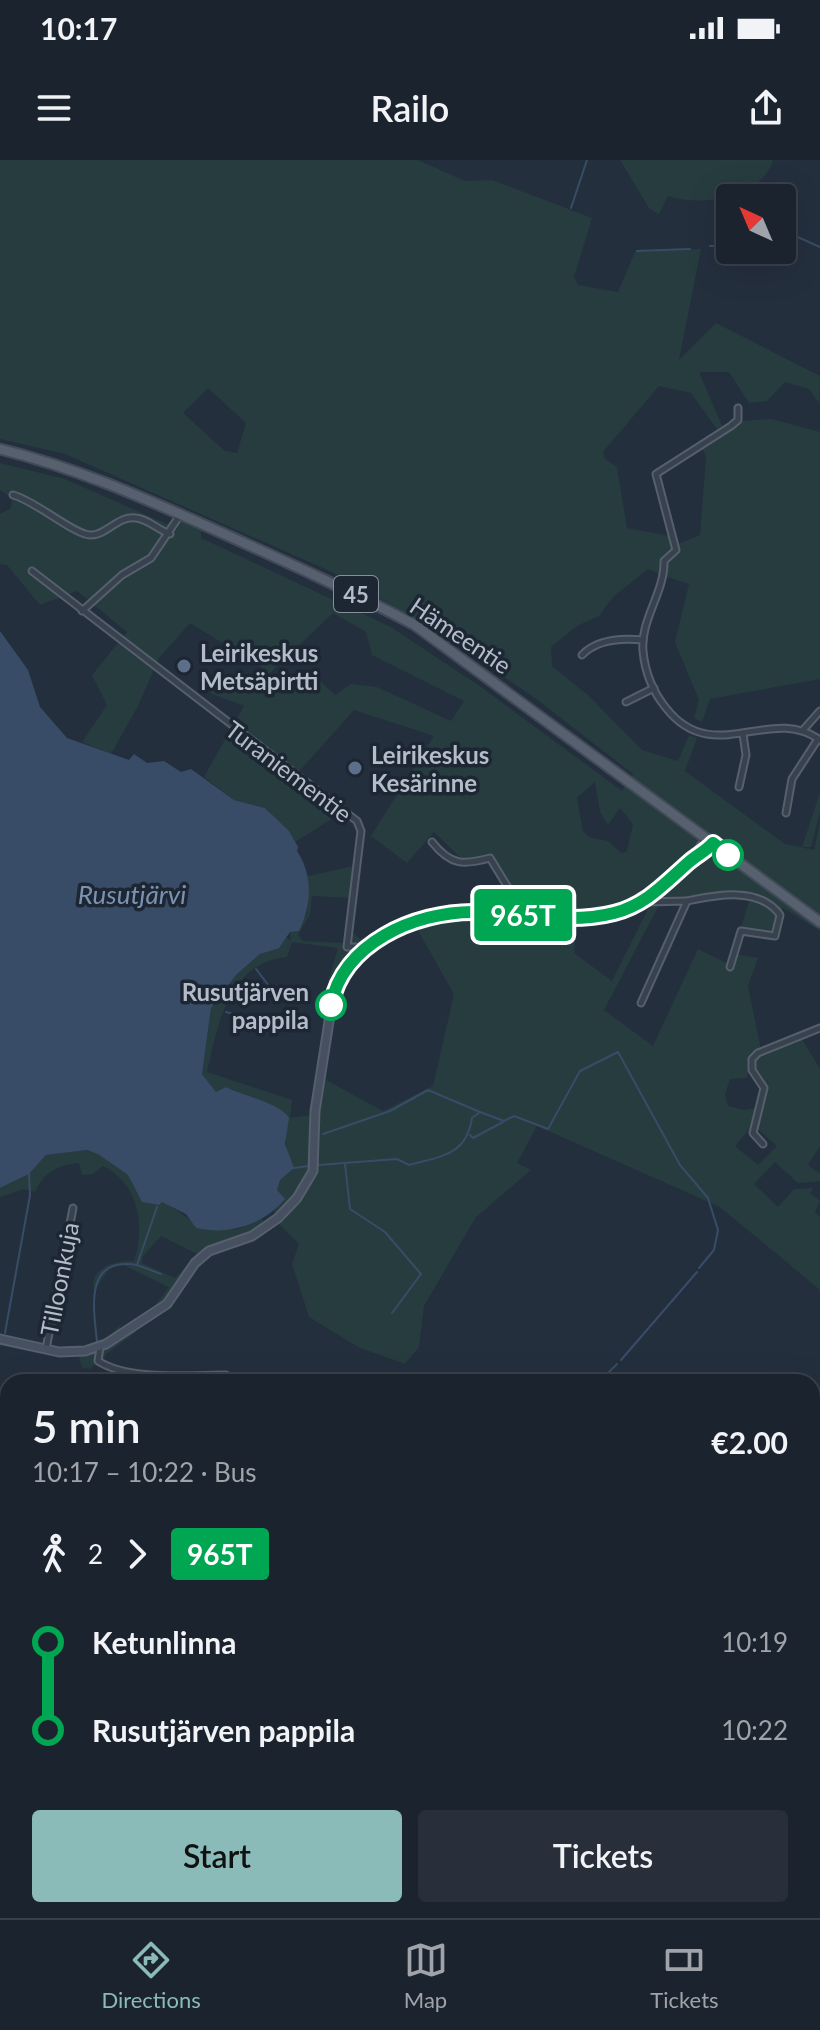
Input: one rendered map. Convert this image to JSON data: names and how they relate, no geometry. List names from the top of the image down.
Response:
{
  "streets": {
    "main road": ["45", "Hämeentie"],
    "street": ["Turaniementie", "Tilloonkuja"]
  },
  "water": ["Rusutjärvi"],
  "places": ["Leirikeskus Metsäpirtti", "Leirikeskus Kesärinne", "Rusutjärven pappila"],
  "lines": ["bus line 965T"],
  "north": "top left",
  "page": {
    "status": "10:17",
    "header": "Railo",
    "on_map": "965T",
    "heading": ["5 min", "10:17 – 10:22 · Bus", "€2.00"],
    "legs": ["2", "965T"],
    "list": [
      {
        "name": "Ketunlinna",
        "value": "10:19"
      },
      {
        "name": "Rusutjärven pappila",
        "value": "10:22"
      }
    ],
    "buttons": ["Start", "Tickets"],
    "tabs": ["Directions", "Map", "Tickets"]
  }
}
